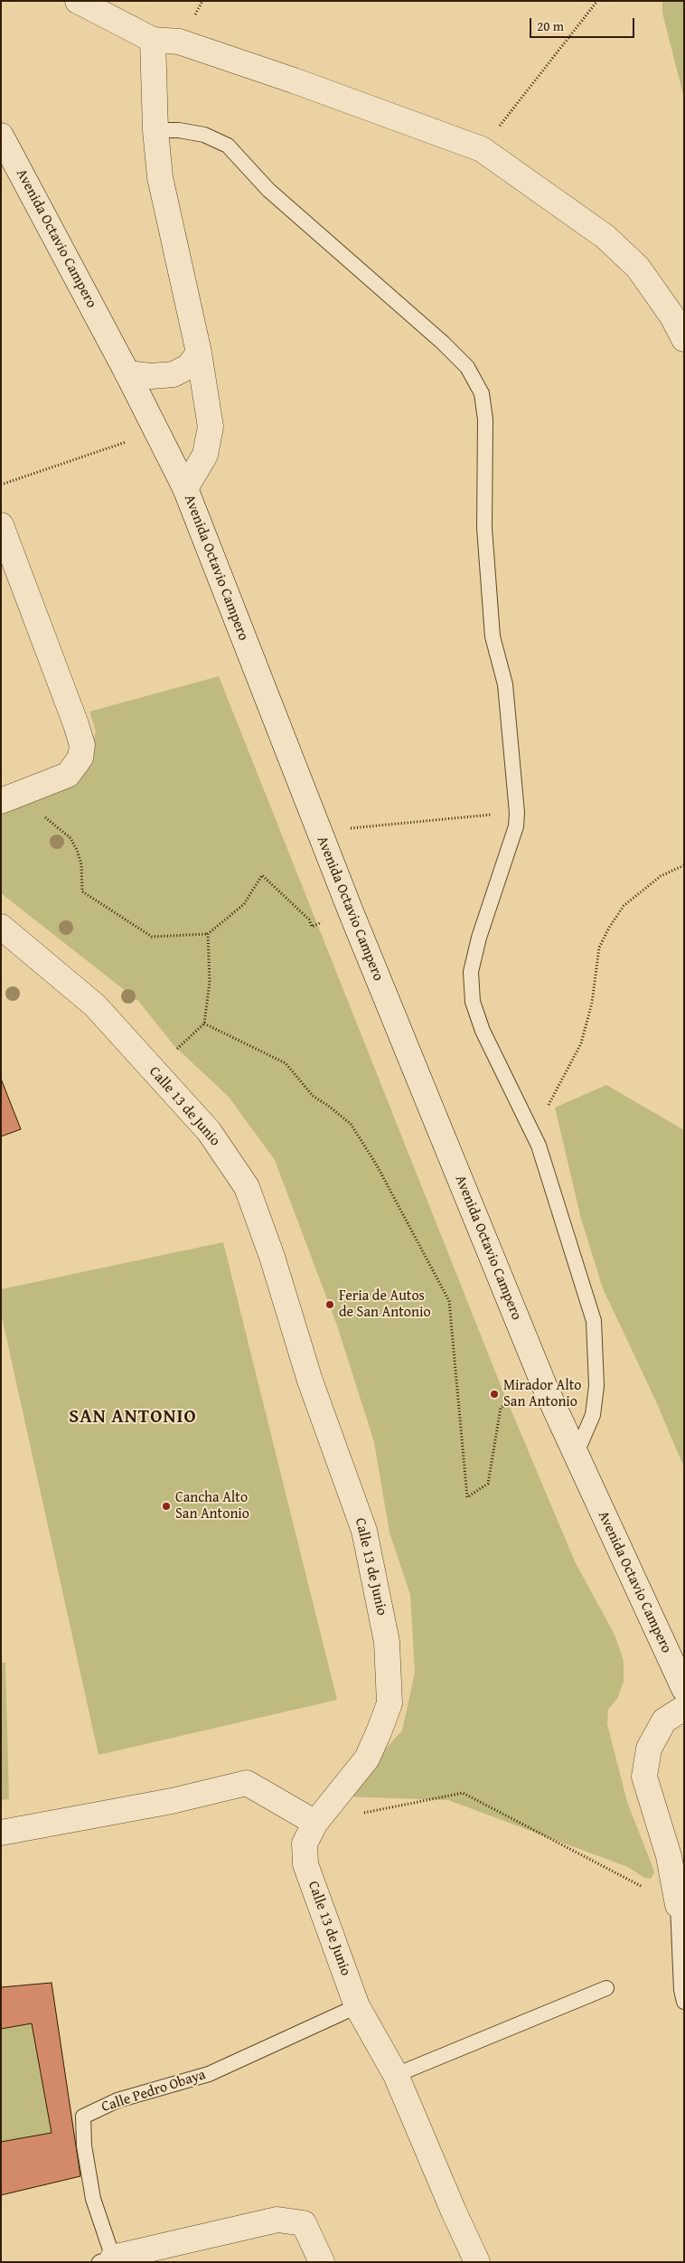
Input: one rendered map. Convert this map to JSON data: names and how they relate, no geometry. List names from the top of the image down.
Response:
{
  "streets": {
    "street": ["Avenida Octavio Campero", "Calle 13 de Junio"],
    "lane": ["Calle Pedro Obaya"]
  },
  "crossings": [
    ["Calle 13 de Junio", "Calle Pedro Obaya"]
  ],
  "districts": ["SAN ANTONIO"],
  "places": ["Feria de Autos de San Antonio", "Mirador Alto San Antonio", "Cancha Alto San Antonio"],
  "scale_bar": "20 m"
}
